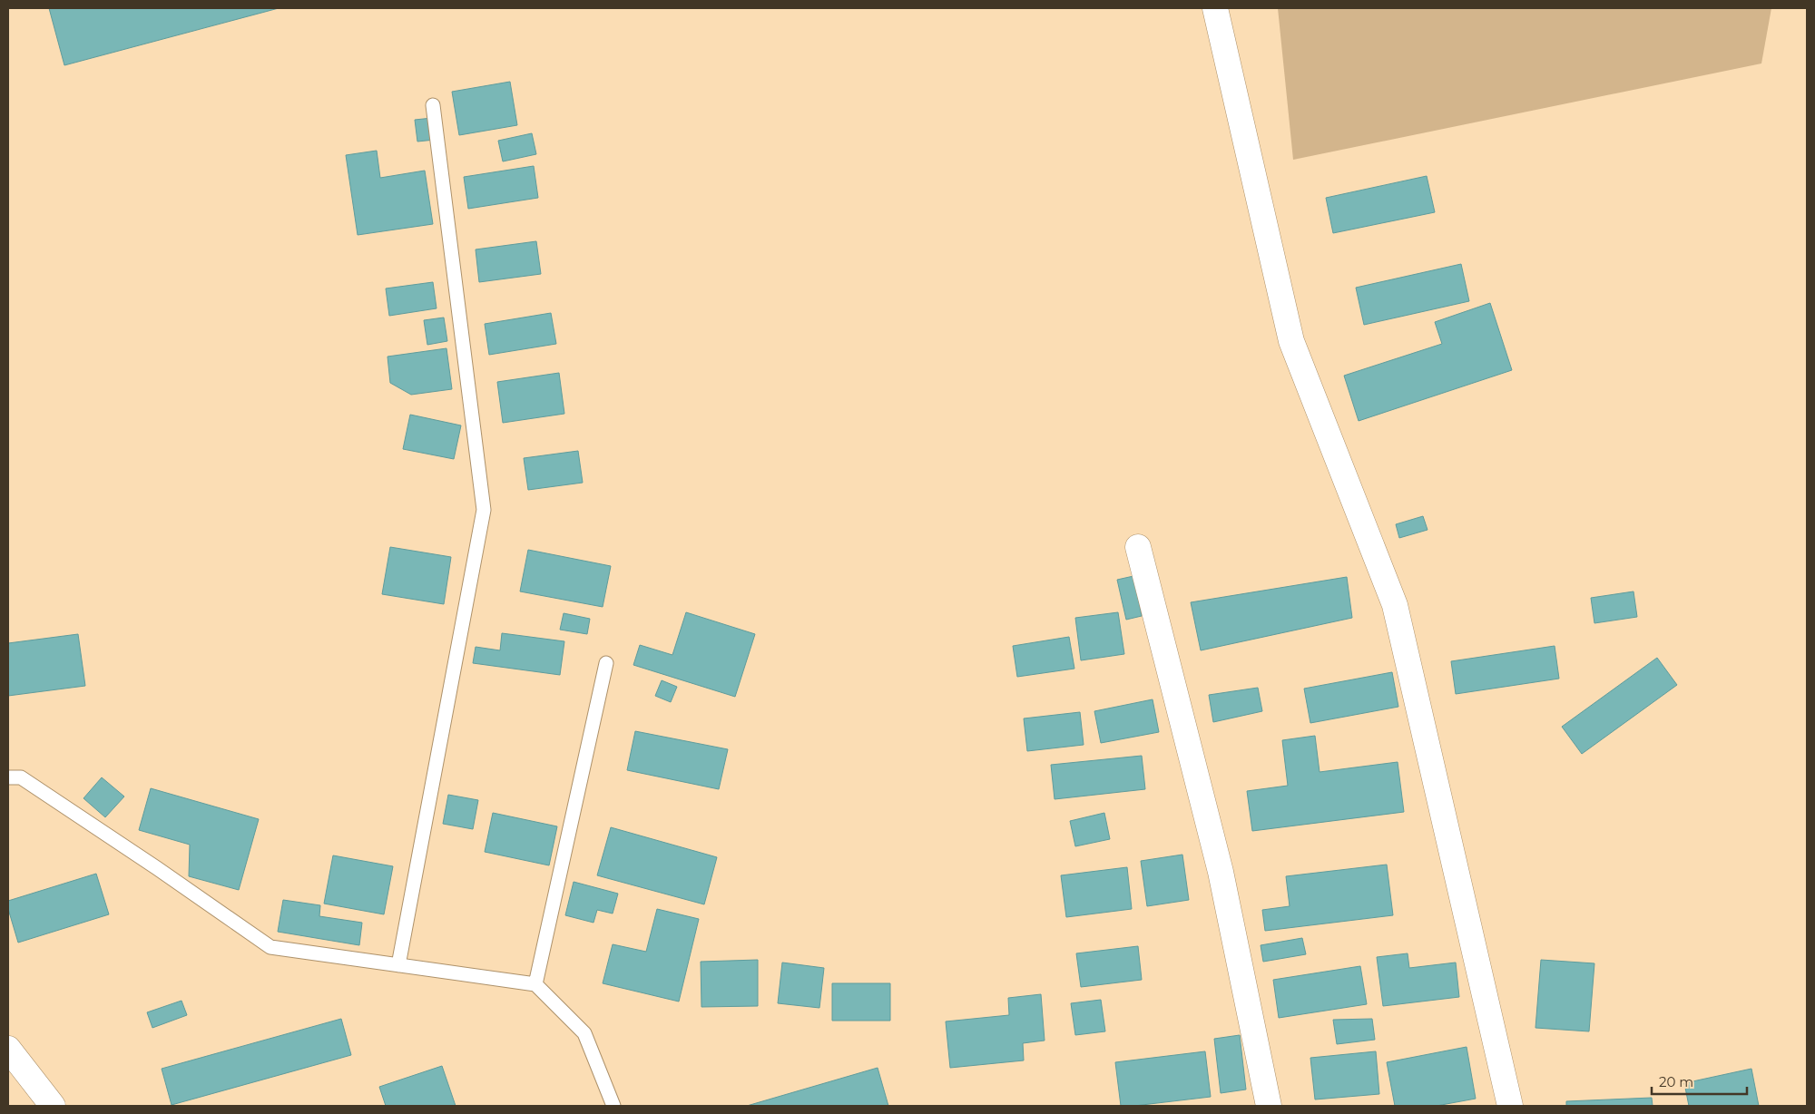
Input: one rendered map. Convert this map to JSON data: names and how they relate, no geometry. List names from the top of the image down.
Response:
{
  "scale_bar": "20 m"
}
